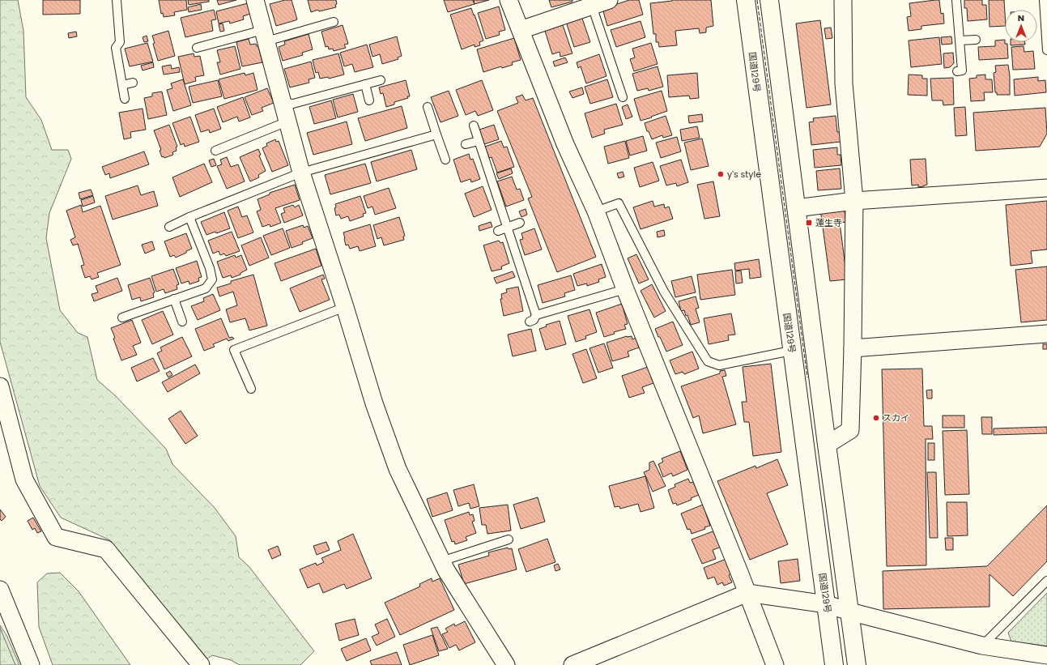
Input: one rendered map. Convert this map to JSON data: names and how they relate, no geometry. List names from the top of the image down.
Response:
{
  "streets": {
    "highway": ["国道129号"]
  },
  "places": {
    "other": ["y's style", "スカイ"],
    "transit": ["蓮生寺"]
  },
  "north": "top"
}
